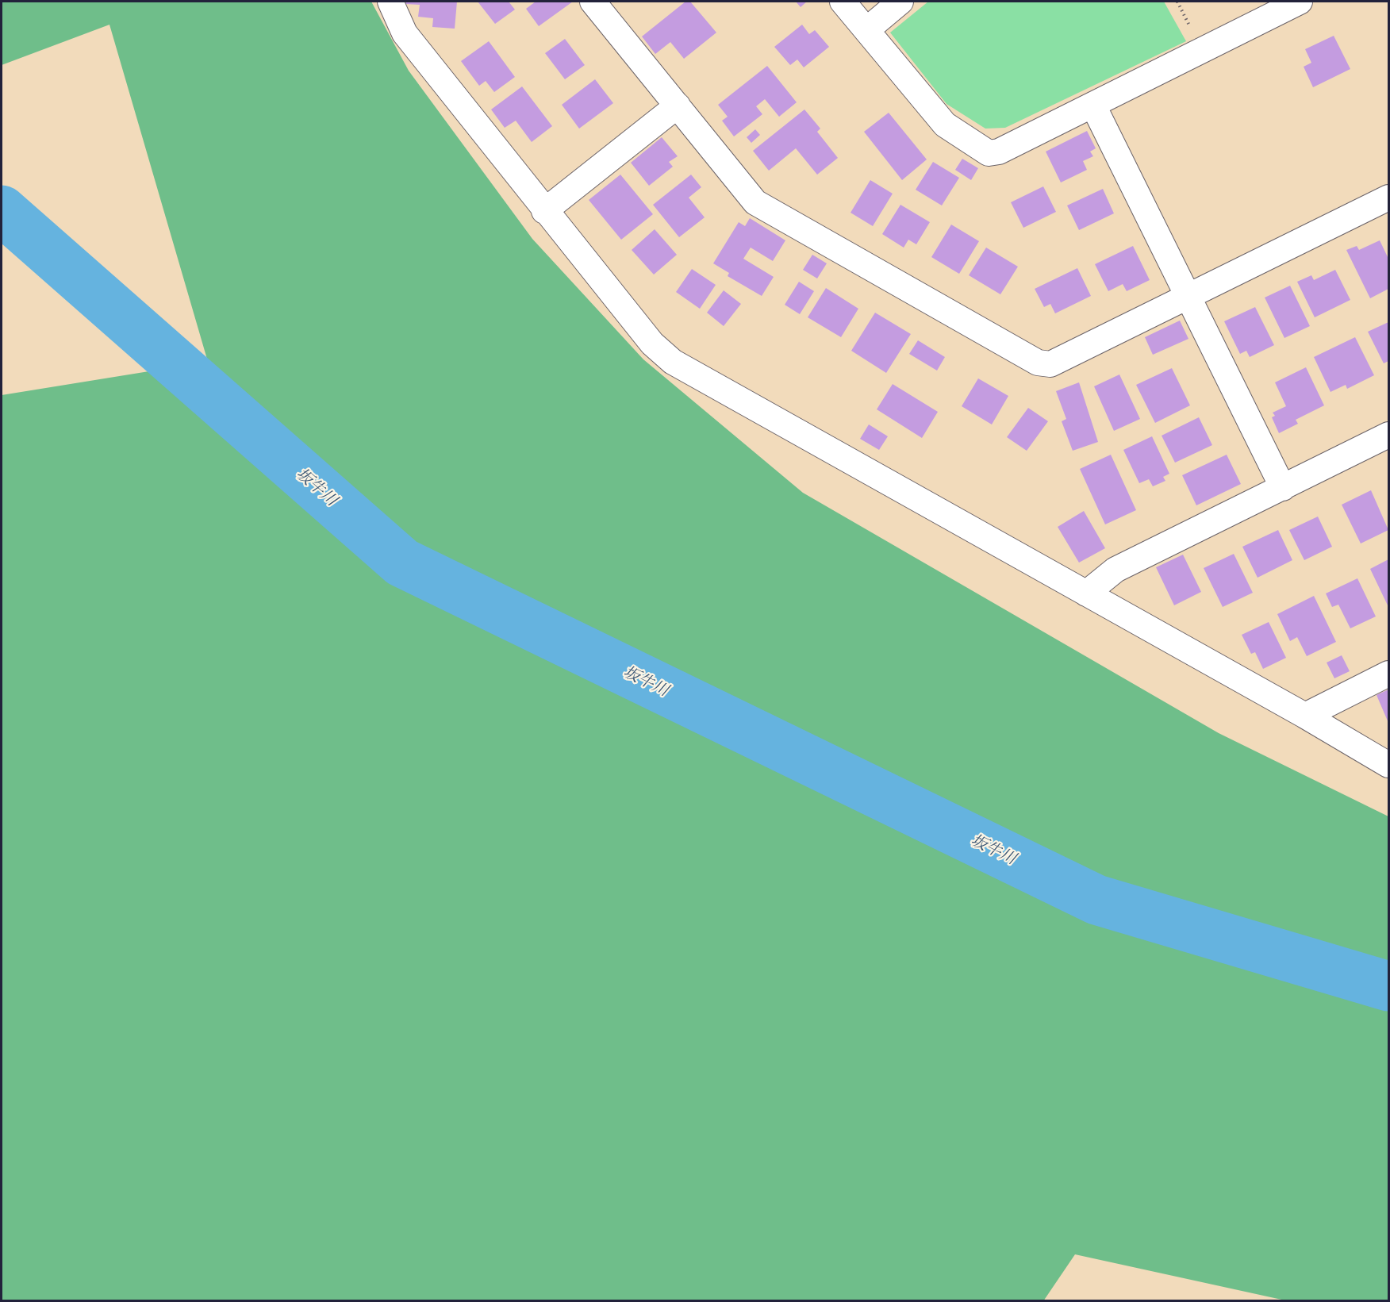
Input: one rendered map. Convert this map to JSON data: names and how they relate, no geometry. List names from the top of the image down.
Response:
{
  "water": ["坂牛川"]
}
